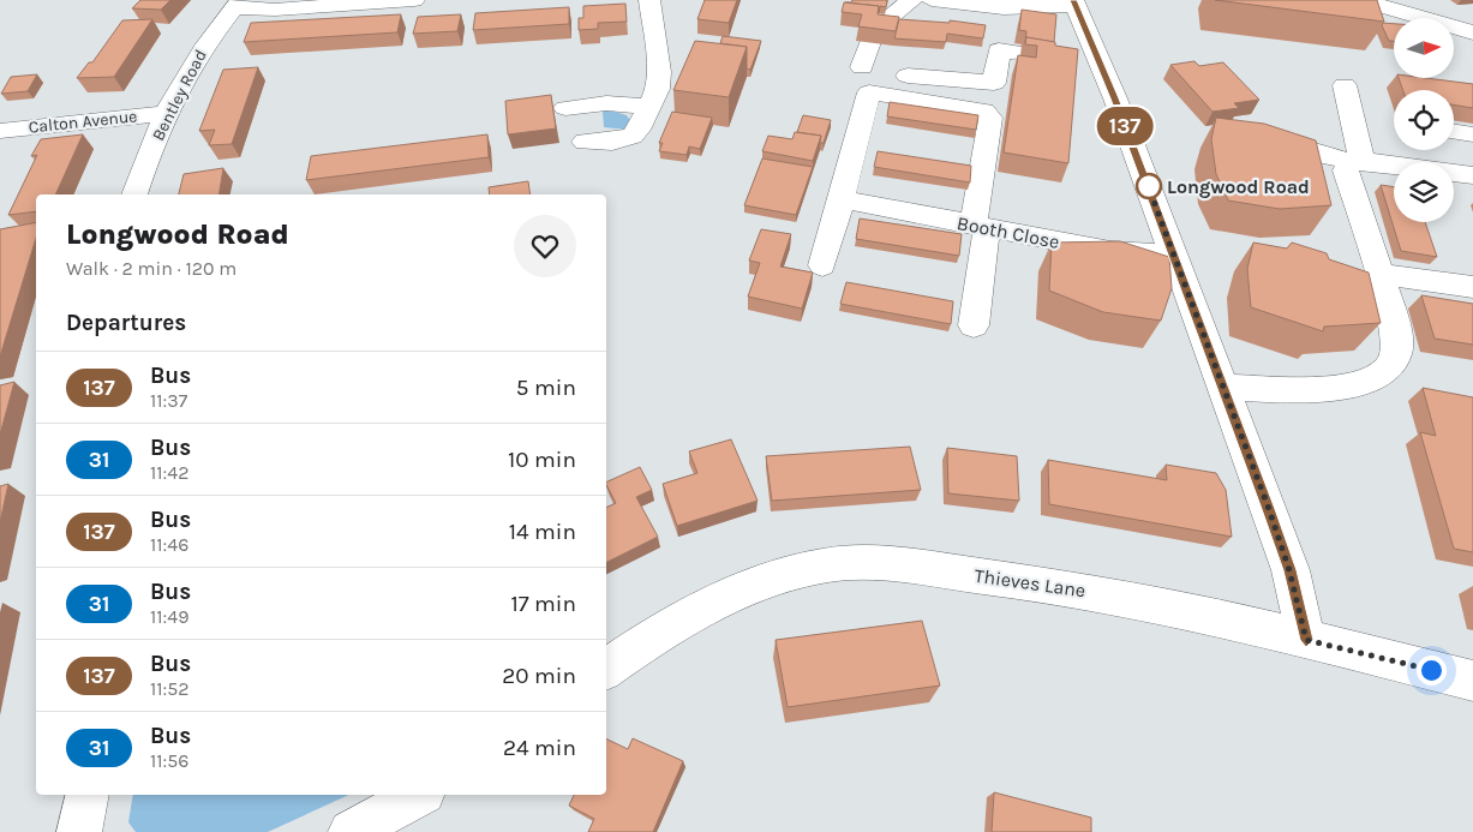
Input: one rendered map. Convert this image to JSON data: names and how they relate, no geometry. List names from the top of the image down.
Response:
{
  "streets": {
    "street": [
      "Bentley Road",
      "Calton Avenue",
      "Booth Close",
      "Thieves Lane"
    ]
  },
  "crossings": [
    ["Bentley Road", "Calton Avenue"]
  ],
  "places": ["Longwood Road"],
  "lines": ["bus line 137"],
  "north": "right",
  "page": {
    "on_map": "137",
    "heading": [
      ["Longwood Road", "Walk · 2 min · 120 m"],
      "Departures"
    ],
    "list": [
      {
        "mark": "137",
        "name": "Bus",
        "note": "11:37",
        "value": "5 min"
      },
      {
        "mark": "31",
        "name": "Bus",
        "note": "11:42",
        "value": "10 min"
      },
      {
        "mark": "137",
        "name": "Bus",
        "note": "11:46",
        "value": "14 min"
      },
      {
        "mark": "31",
        "name": "Bus",
        "note": "11:49",
        "value": "17 min"
      },
      {
        "mark": "137",
        "name": "Bus",
        "note": "11:52",
        "value": "20 min"
      },
      {
        "mark": "31",
        "name": "Bus",
        "note": "11:56",
        "value": "24 min"
      }
    ]
  }
}
